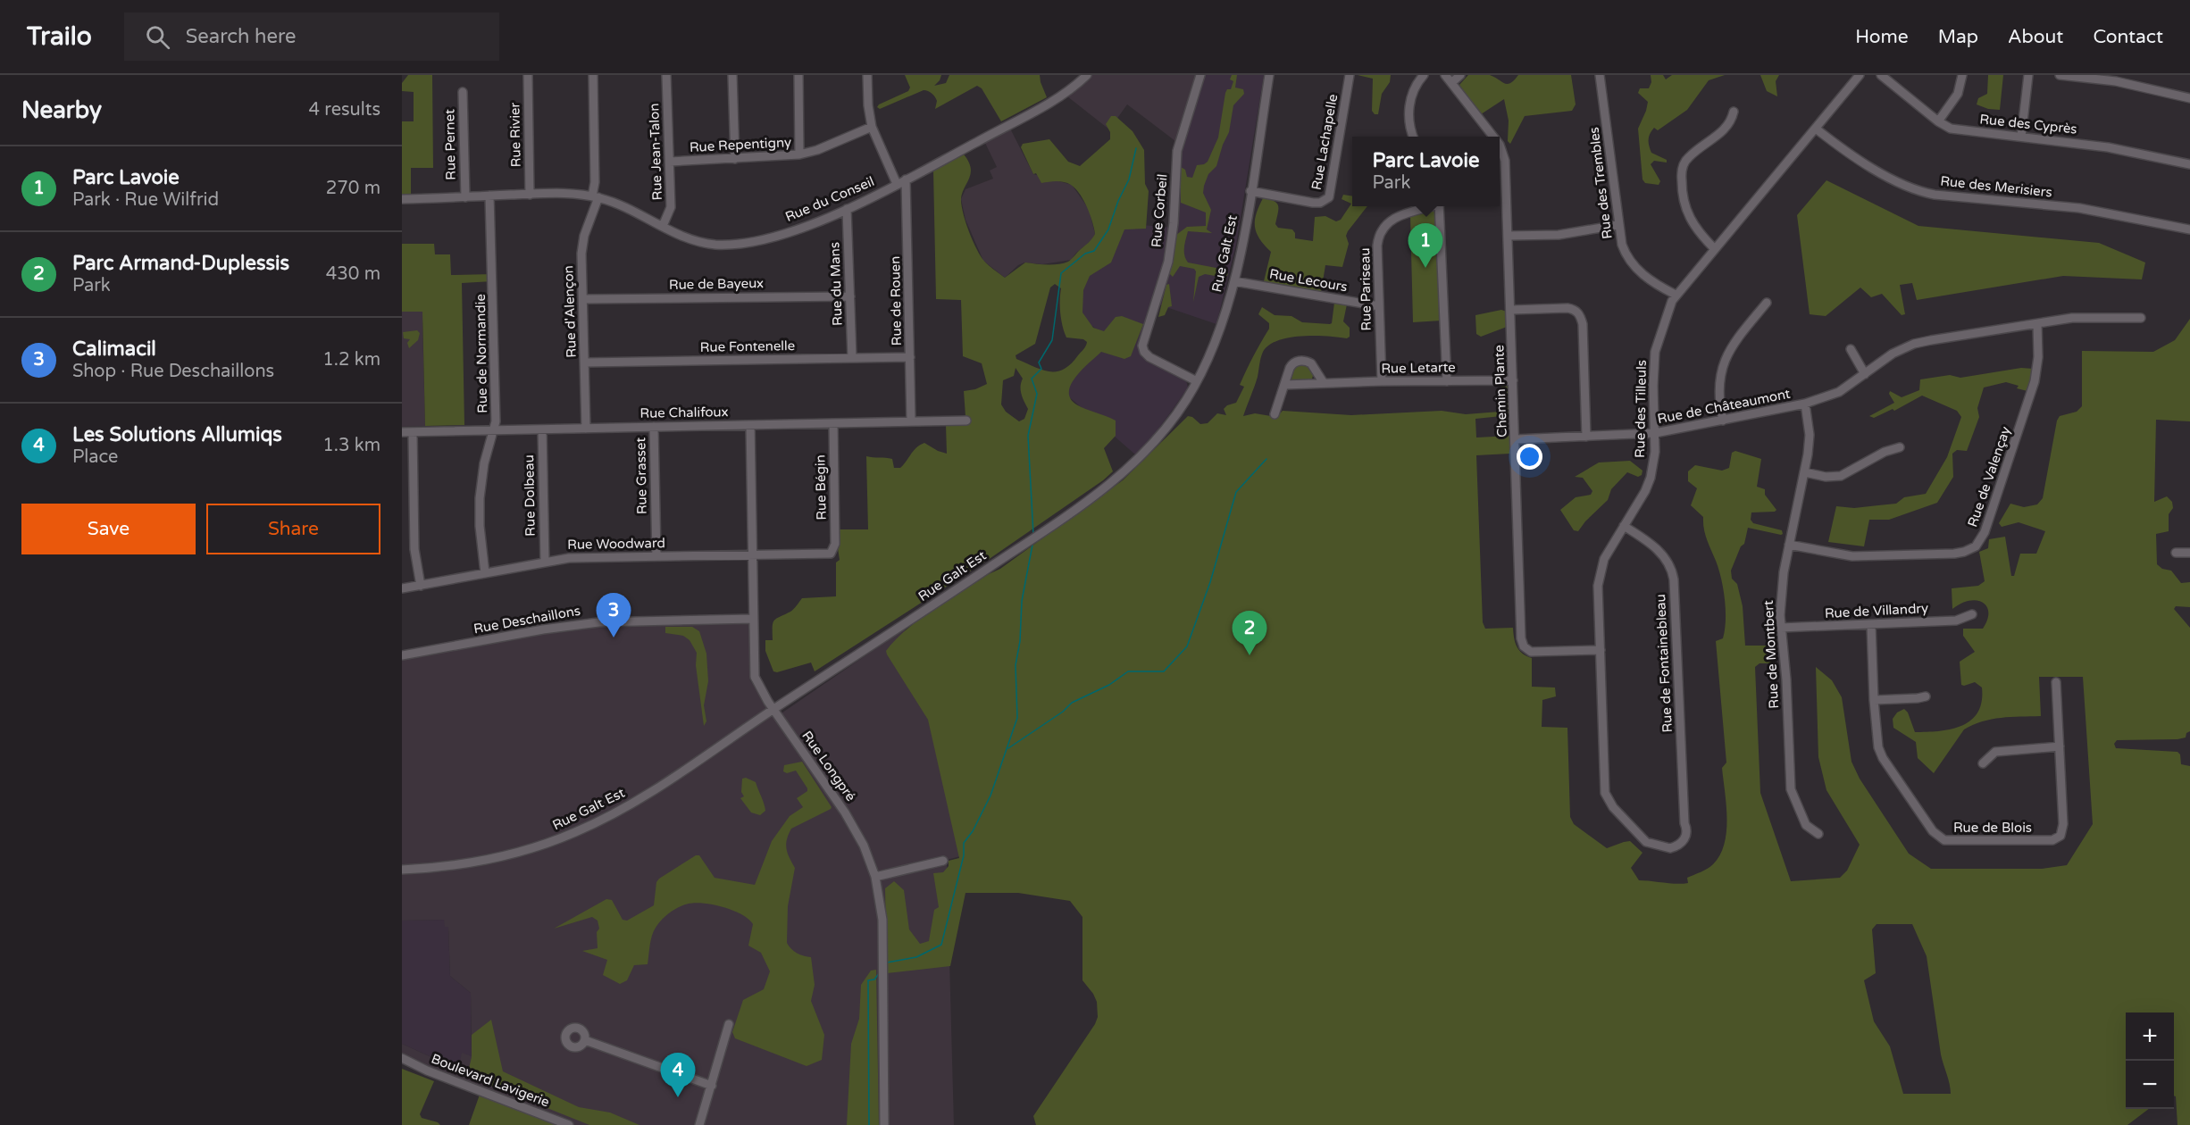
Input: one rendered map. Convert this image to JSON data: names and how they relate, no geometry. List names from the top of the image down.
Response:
{
  "streets": {
    "street": [
      "Rue des Cyprès",
      "Rue Rivier",
      "Rue Lachapelle",
      "Rue Pernet",
      "Rue Repentigny",
      "Rue Jean-Talon",
      "Rue des Trembles",
      "Rue des Merisiers",
      "Rue du Conseil",
      "Rue Corbeil",
      "Rue Galt Est",
      "Rue Lecours",
      "Rue de Bayeux",
      "Rue du Mans",
      "Rue Pariseau",
      "Rue de Rouen",
      "Rue d'Alençon",
      "Rue Fontenelle",
      "Rue de Normandie",
      "Rue Letarte",
      "Chemin Plante",
      "Rue de Châteaumont",
      "Rue des Tilleuls",
      "Rue Chalifoux",
      "Rue Grasset",
      "Rue de Valençay",
      "Rue Bégin",
      "Rue Dolbeau",
      "Rue Woodward",
      "Rue de Villandry",
      "Rue Deschaillons",
      "Rue de Montbert",
      "Rue de Fontainebleau",
      "Rue Longpré",
      "Rue de Blois",
      "Boulevard Lavigerie"
    ]
  },
  "crossings": [
    ["Rue Rivier", "Rue du Conseil"],
    ["Rue Lachapelle", "Rue Galt Est"],
    ["Rue Pernet", "Rue du Conseil"],
    ["Rue Repentigny", "Rue Jean-Talon"],
    ["Rue Jean-Talon", "Rue du Conseil"],
    ["Rue des Trembles", "Rue des Tilleuls"],
    ["Rue des Merisiers", "Rue des Tilleuls"],
    ["Rue du Conseil", "Rue du Mans"],
    ["Rue du Conseil", "Rue de Rouen"],
    ["Rue du Conseil", "Rue d'Alençon"],
    ["Rue du Conseil", "Rue de Normandie"],
    ["Rue Corbeil", "Rue Galt Est"],
    ["Rue Galt Est", "Rue Lecours"],
    ["Rue Galt Est", "Rue Longpré"],
    ["Rue Lecours", "Rue Pariseau"],
    ["Rue de Bayeux", "Rue du Mans"],
    ["Rue de Bayeux", "Rue d'Alençon"],
    ["Rue du Mans", "Rue Fontenelle"],
    ["Rue Pariseau", "Rue Letarte"],
    ["Rue de Rouen", "Rue Fontenelle"],
    ["Rue de Rouen", "Rue Chalifoux"],
    ["Rue d'Alençon", "Rue Fontenelle"],
    ["Rue d'Alençon", "Rue Chalifoux"],
    ["Rue de Normandie", "Rue Chalifoux"],
    ["Rue de Normandie", "Rue Woodward"],
    ["Rue Letarte", "Chemin Plante"],
    ["Chemin Plante", "Rue de Châteaumont"],
    ["Chemin Plante", "Rue des Tilleuls"],
    ["Rue de Châteaumont", "Rue des Tilleuls"],
    ["Rue de Châteaumont", "Rue de Valençay"],
    ["Rue de Châteaumont", "Rue de Montbert"],
    ["Rue des Tilleuls", "Rue de Fontainebleau"],
    ["Rue Chalifoux", "Rue Grasset"],
    ["Rue Chalifoux", "Rue Bégin"],
    ["Rue Chalifoux", "Rue Dolbeau"],
    ["Rue Chalifoux", "Rue Longpré"],
    ["Rue Grasset", "Rue Woodward"],
    ["Rue de Valençay", "Rue de Montbert"],
    ["Rue Bégin", "Rue Woodward"],
    ["Rue Dolbeau", "Rue Woodward"],
    ["Rue Woodward", "Rue Longpré"],
    ["Rue de Villandry", "Rue de Montbert"],
    ["Rue de Villandry", "Rue de Blois"],
    ["Rue Deschaillons", "Rue Longpré"]
  ],
  "page": {
    "header": "Trailo",
    "search": "Search here",
    "nav": [
      "Home",
      "Map",
      "About",
      "Contact"
    ],
    "heading": ["Nearby", "4 results"],
    "popup": ["Parc Lavoie", "Park"],
    "list": [
      {
        "mark": "1",
        "name": "Parc Lavoie",
        "note": "Park · Rue Wilfrid",
        "value": "270 m"
      },
      {
        "mark": "2",
        "name": "Parc Armand-Duplessis",
        "note": "Park",
        "value": "430 m"
      },
      {
        "mark": "3",
        "name": "Calimacil",
        "note": "Shop · Rue Deschaillons",
        "value": "1.2 km"
      },
      {
        "mark": "4",
        "name": "Les Solutions Allumiqs",
        "note": "Place",
        "value": "1.3 km"
      }
    ],
    "pins": [
      "1",
      "3",
      "2",
      "4"
    ],
    "buttons": ["Save", "Share"],
    "map_buttons": ["+", "−"]
  }
}
